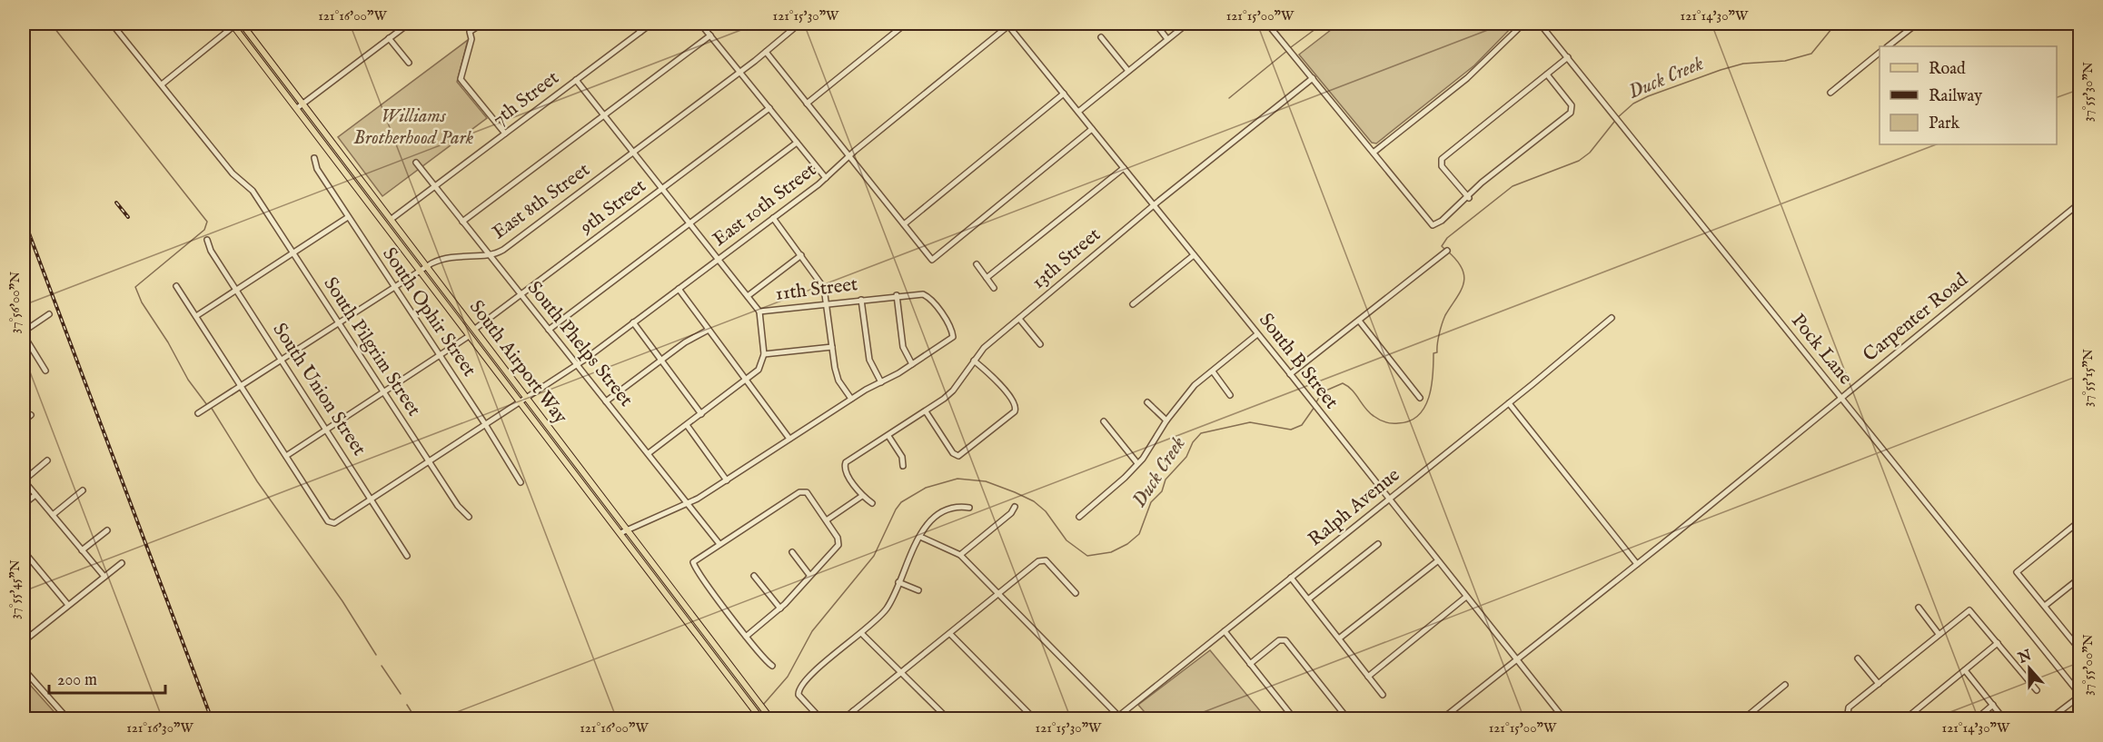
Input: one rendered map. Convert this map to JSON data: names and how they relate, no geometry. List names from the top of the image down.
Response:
{
  "streets": {
    "main road": ["South Airport Way"],
    "street": [
      "7th Street",
      "East 8th Street",
      "East 10th Street",
      "9th Street",
      "13th Street",
      "11th Street",
      "South Ophir Street",
      "Carpenter Road",
      "South Phelps Street",
      "South Pilgrim Street",
      "Pock Lane",
      "South B Street",
      "South Union Street",
      "Ralph Avenue"
    ]
  },
  "crossings": [
    ["7th Street", "South Phelps Street"],
    ["7th Street", "South Airport Way"],
    ["East 8th Street", "South Ophir Street"],
    ["East 8th Street", "South Phelps Street"],
    ["East 8th Street", "South Pilgrim Street"],
    ["East 8th Street", "South Airport Way"],
    ["East 8th Street", "South Union Street"],
    ["East 10th Street", "South Ophir Street"],
    ["East 10th Street", "South Phelps Street"],
    ["East 10th Street", "South Pilgrim Street"],
    ["East 10th Street", "South B Street"],
    ["East 10th Street", "South Airport Way"],
    ["East 10th Street", "South Union Street"],
    ["9th Street", "South Phelps Street"],
    ["9th Street", "South Airport Way"],
    ["13th Street", "South B Street"],
    ["Carpenter Road", "Pock Lane"],
    ["South B Street", "Ralph Avenue"]
  ],
  "water": ["Duck Creek"],
  "parks": ["Williams Brotherhood Park"],
  "legend": ["Road", "Railway", "Park"],
  "scale_bar": "200 m",
  "north": "top",
  "coordinates": [
    "121°16'00\"W",
    "121°15'30\"W",
    "121°15'00\"W",
    "121°14'30\"W",
    "37°55'30\"N",
    "37°56'00\"N",
    "37°55'15\"N",
    "37°55'45\"N",
    "37°55'00\"N",
    "121°16'30\"W"
  ]
}
